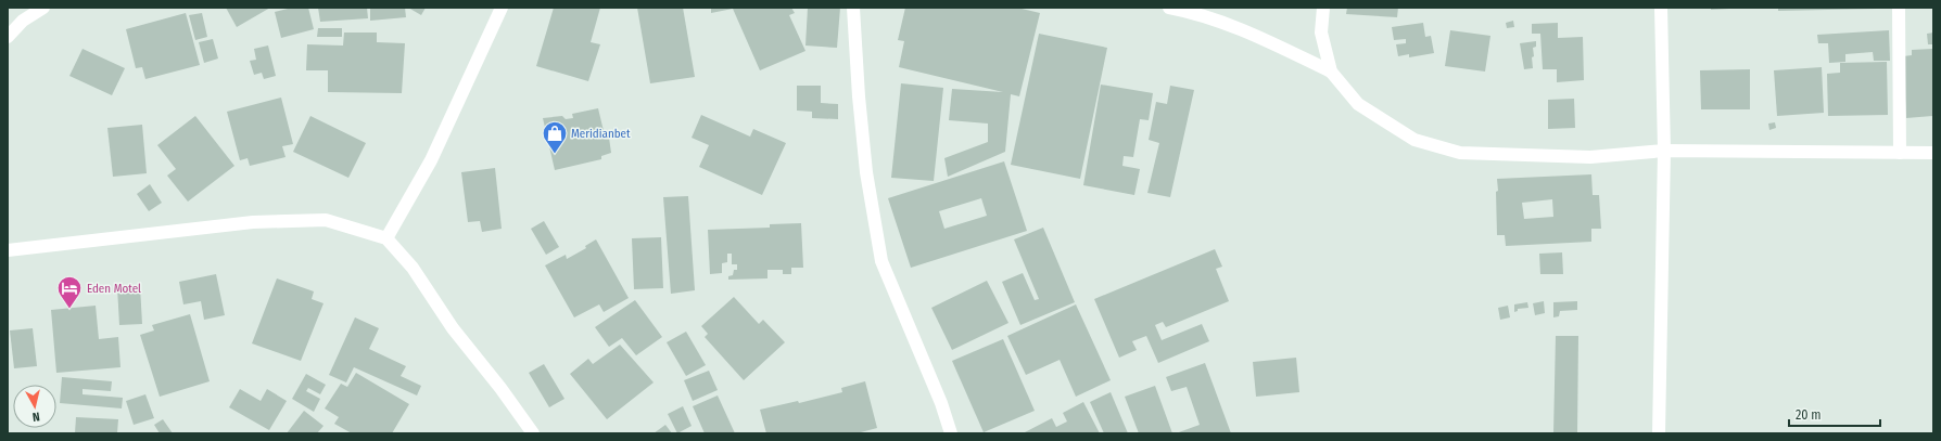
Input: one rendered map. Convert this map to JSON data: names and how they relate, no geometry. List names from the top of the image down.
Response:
{
  "places": {
    "shop": ["Meridianbet"],
    "hotel": ["Eden Motel"]
  },
  "scale_bar": "20 m",
  "north": "bottom"
}
